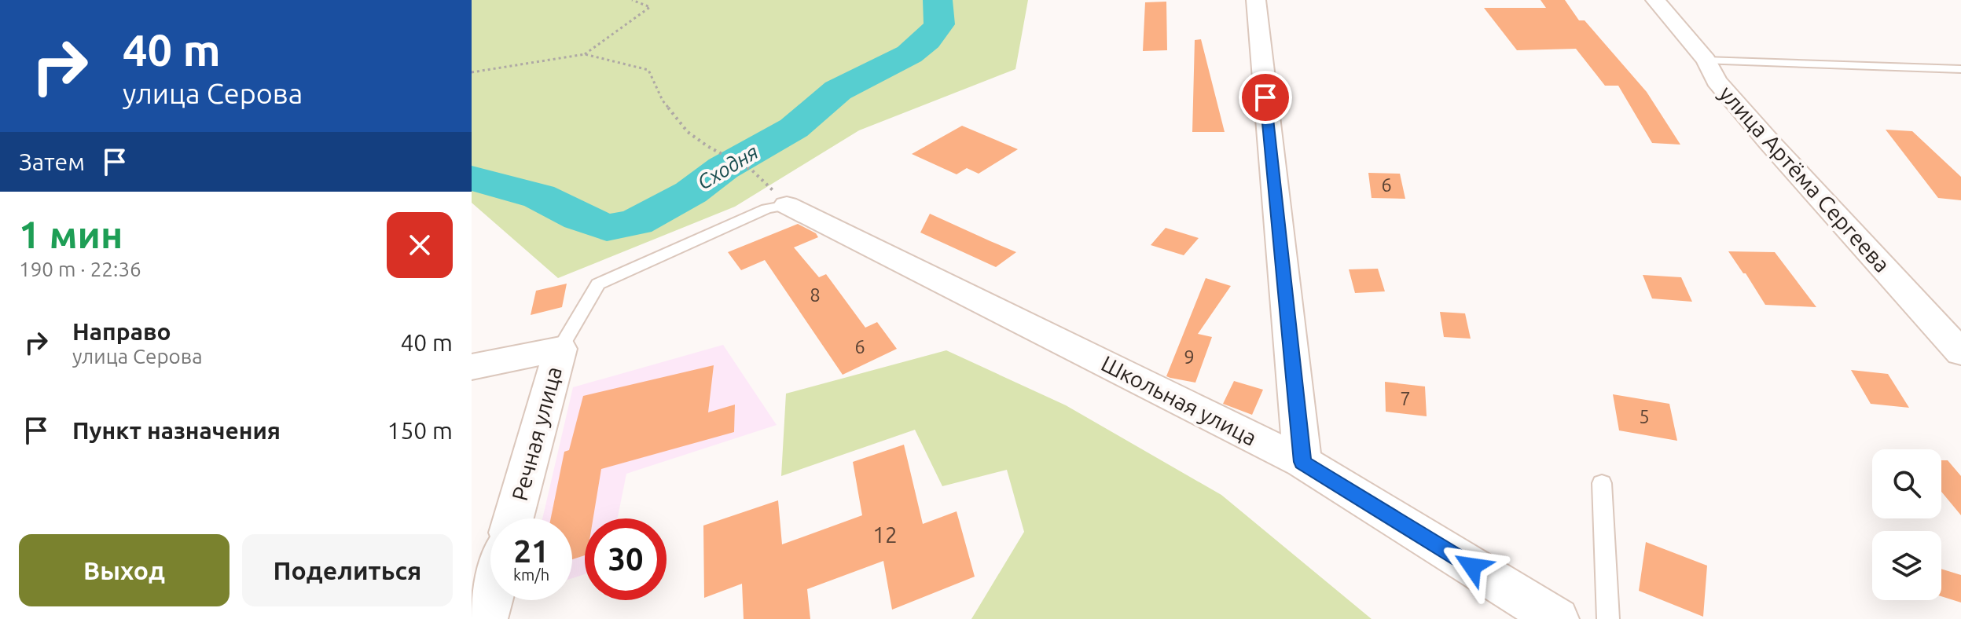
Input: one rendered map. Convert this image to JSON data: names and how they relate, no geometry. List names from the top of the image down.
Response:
{
  "streets": {
    "street": ["улица Артёма Сергеева", "Школьная улица", "Речная улица"]
  },
  "water": ["Сходня"],
  "house_numbers": [
    "6",
    "8",
    "6",
    "9",
    "7",
    "5",
    "12"
  ],
  "page": {
    "turn": ["40 m", "улица Серова"],
    "then": "Затем",
    "heading": ["1 мин", "190 m · 22:36"],
    "list": [
      {
        "name": "Направо",
        "note": "улица Серова",
        "value": "40 m"
      },
      {
        "name": "Пункт назначения",
        "value": "150 m"
      }
    ],
    "speed": "21 km/h",
    "limit": "30",
    "buttons": ["Выход", "Поделиться"]
  }
}
